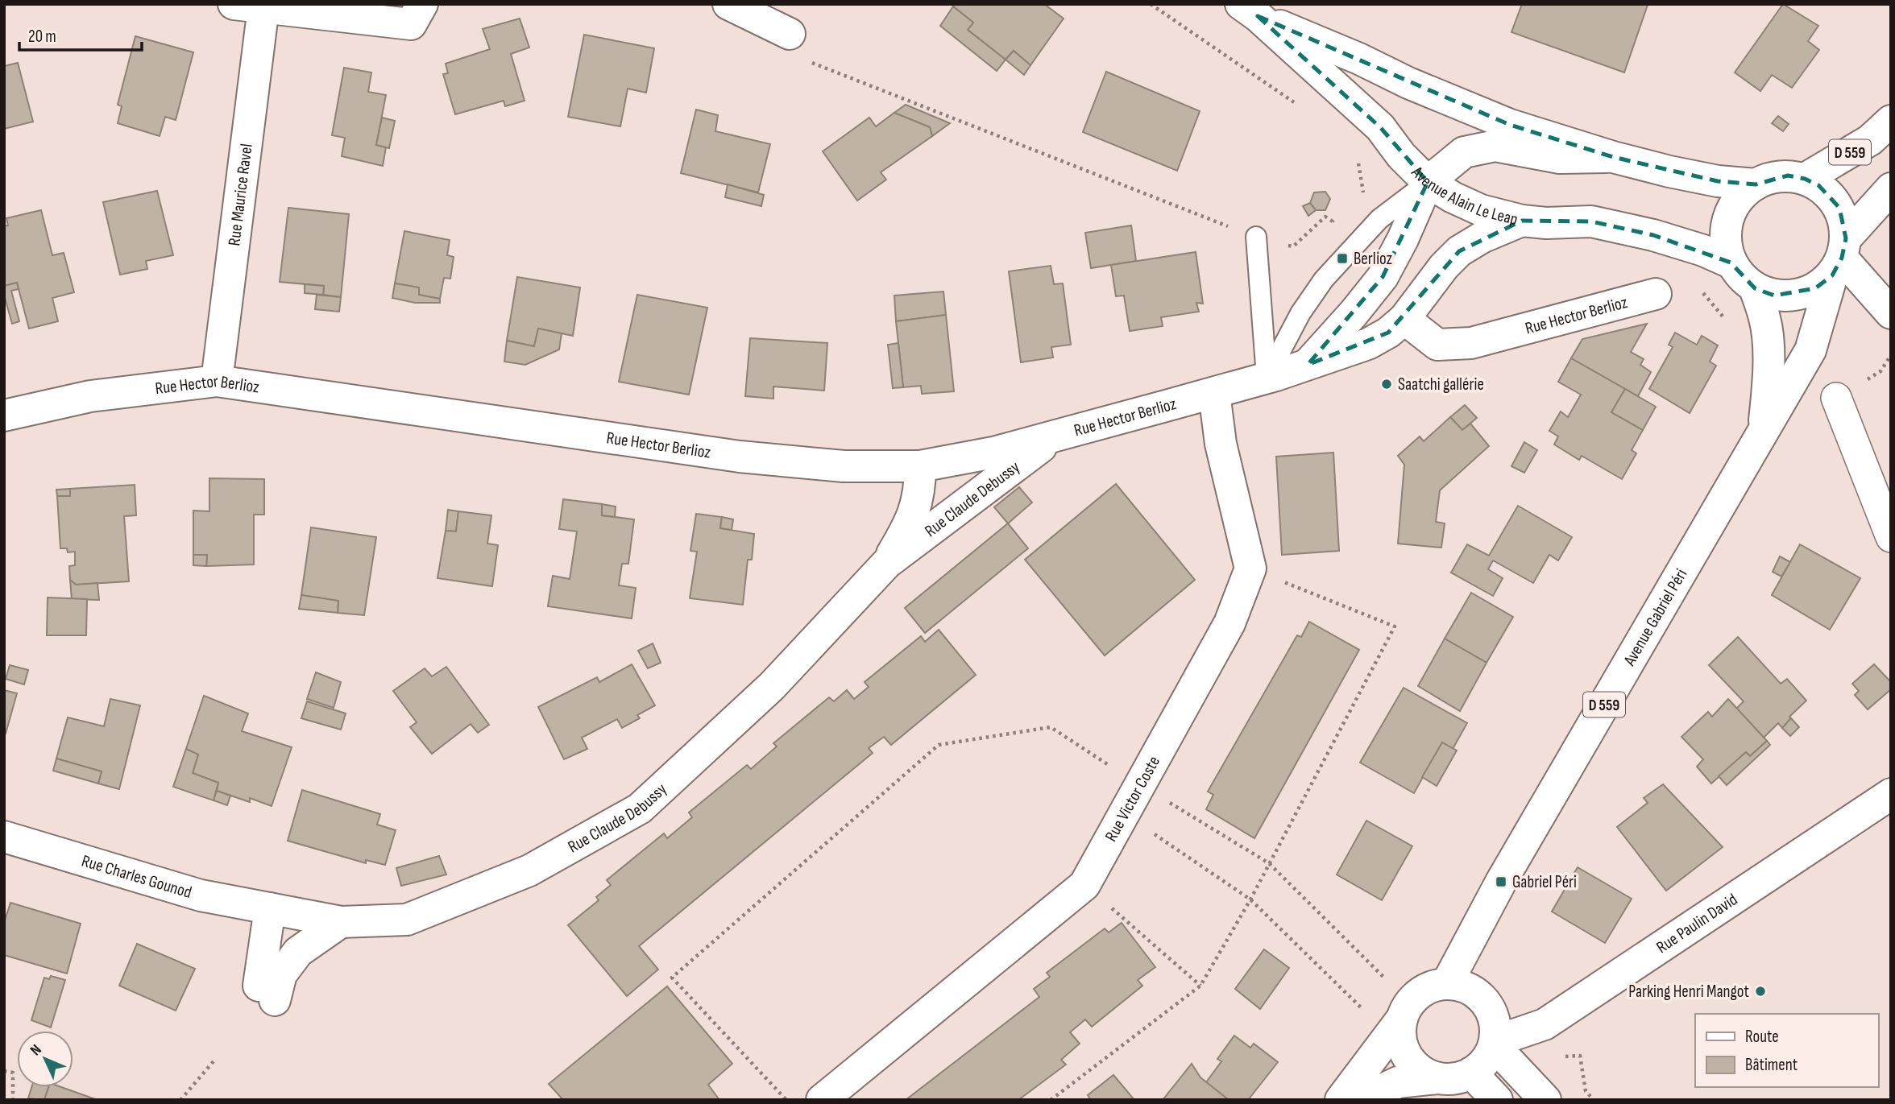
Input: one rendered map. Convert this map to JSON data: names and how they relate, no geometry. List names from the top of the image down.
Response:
{
  "streets": {
    "street": [
      "D 559",
      "Avenue Alain Le Leap",
      "Rue Maurice Ravel",
      "Rue Hector Berlioz",
      "Rue Claude Debussy",
      "Avenue Gabriel Péri",
      "Rue Victor Coste",
      "Rue Charles Gounod",
      "Rue Paulin David"
    ]
  },
  "crossings": [
    ["D 559", "Avenue Alain Le Leap"],
    ["D 559", "Avenue Gabriel Péri"],
    ["Avenue Alain Le Leap", "Rue Hector Berlioz"],
    ["Avenue Alain Le Leap", "Avenue Gabriel Péri"],
    ["Rue Maurice Ravel", "Rue Hector Berlioz"],
    ["Rue Hector Berlioz", "Rue Claude Debussy"],
    ["Rue Claude Debussy", "Rue Charles Gounod"],
    ["Avenue Gabriel Péri", "Rue Paulin David"]
  ],
  "places": {
    "transit": ["Berlioz", "Gabriel Péri"],
    "other": ["Saatchi gallérie", "Parking Henri Mangot"]
  },
  "legend": ["Route", "Bâtiment"],
  "scale_bar": "20 m",
  "north": "top left"
}
